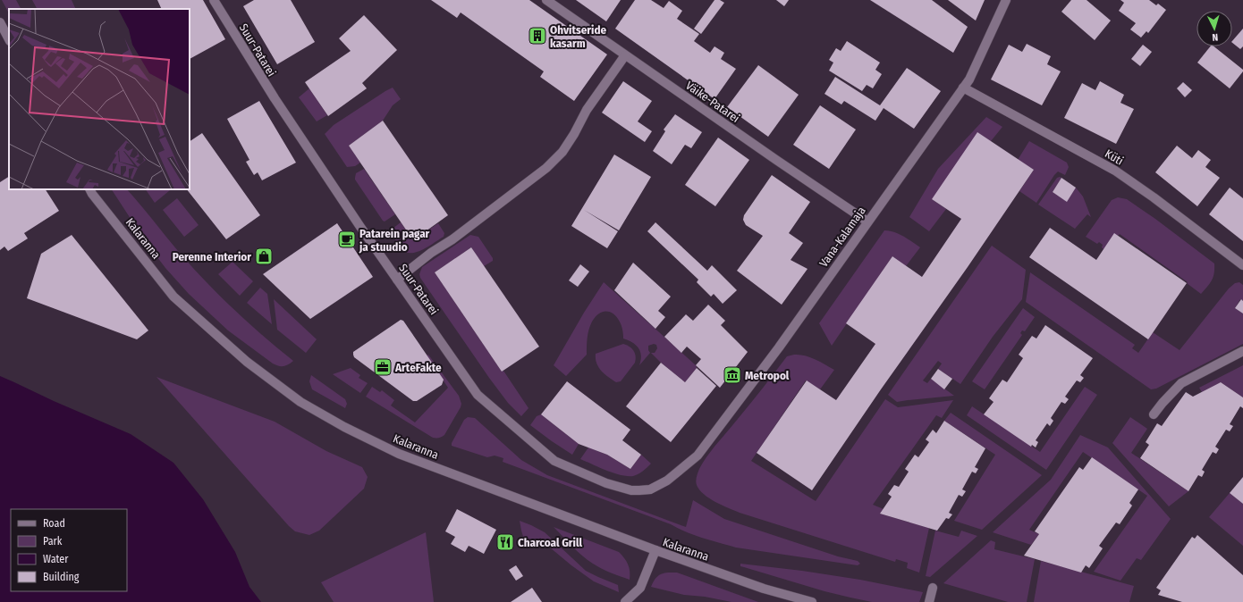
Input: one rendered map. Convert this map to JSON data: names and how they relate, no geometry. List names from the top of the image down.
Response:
{
  "streets": {
    "street": [
      "Suur-Patarei",
      "Väike-Patarei",
      "Küti",
      "Vana-Kalamaja",
      "Kalaranna"
    ]
  },
  "crossings": [
    ["Suur-Patarei", "Vana-Kalamaja"],
    ["Väike-Patarei", "Vana-Kalamaja"],
    ["Küti", "Vana-Kalamaja"]
  ],
  "places": {
    "building": ["Ohvitseride kasarm"],
    "cafe": ["Patarein pagar ja stuudio"],
    "shop": ["Perenne Interior"],
    "office": ["ArteFakte"],
    "museum": ["Metropol"],
    "restaurant": ["Charcoal Grill"]
  },
  "legend": [
    "Road",
    "Park",
    "Water",
    "Building"
  ],
  "north": "bottom"
}
